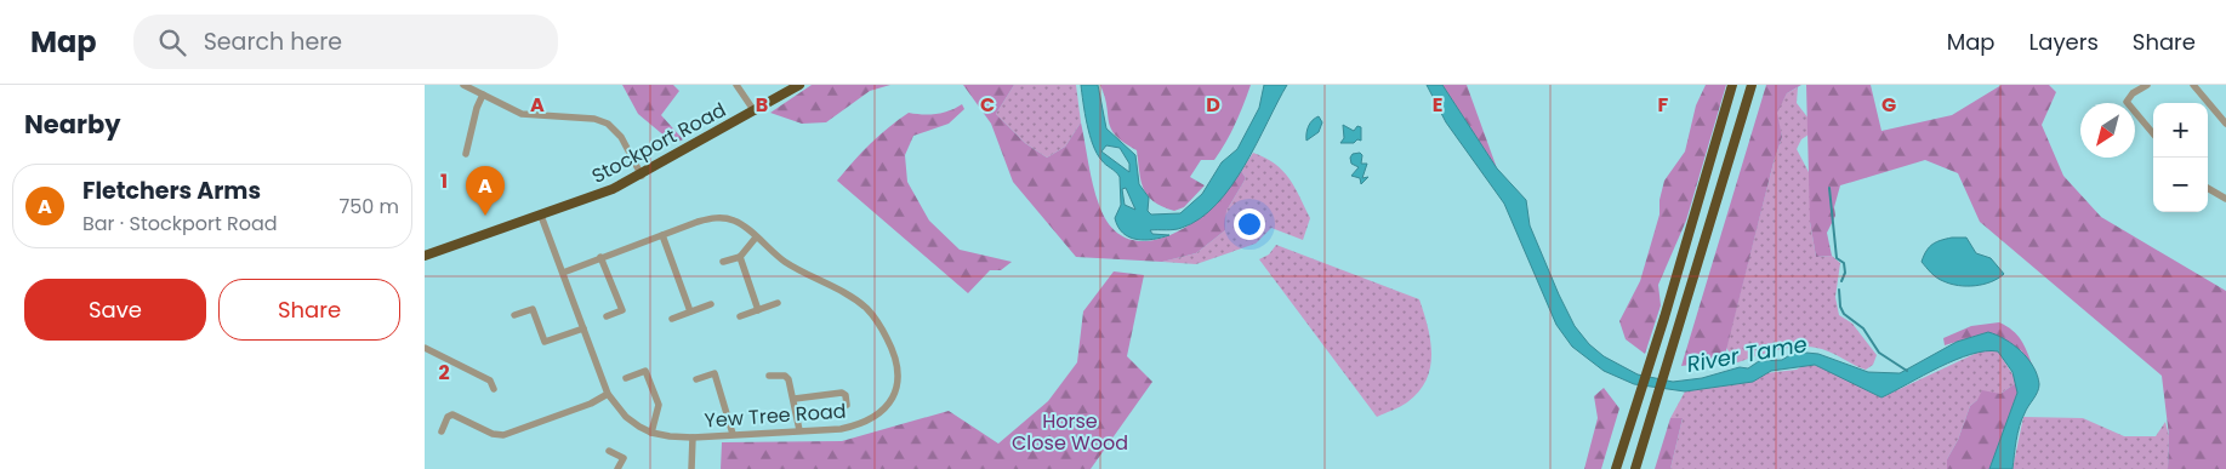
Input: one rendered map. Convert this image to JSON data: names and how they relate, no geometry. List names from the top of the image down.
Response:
{
  "streets": {
    "highway": ["Stockport Road"],
    "street": ["Yew Tree Road"]
  },
  "crossings": [
    ["Stockport Road", "Yew Tree Road"]
  ],
  "water": ["River Tame"],
  "parks": ["Horse Close Wood"],
  "north": "bottom left",
  "page": {
    "header": "Map",
    "search": "Search here",
    "nav": ["Map", "Layers", "Share"],
    "heading": "Nearby",
    "map_buttons": ["+", "−"],
    "list": [
      {
        "mark": "A",
        "name": "Fletchers Arms",
        "note": "Bar · Stockport Road",
        "value": "750 m"
      }
    ],
    "pins": "A",
    "buttons": ["Save", "Share"]
  },
  "grid": {
    "columns": [
      "A",
      "B",
      "C",
      "D",
      "E",
      "F",
      "G"
    ],
    "rows": ["1", "2"]
  }
}
